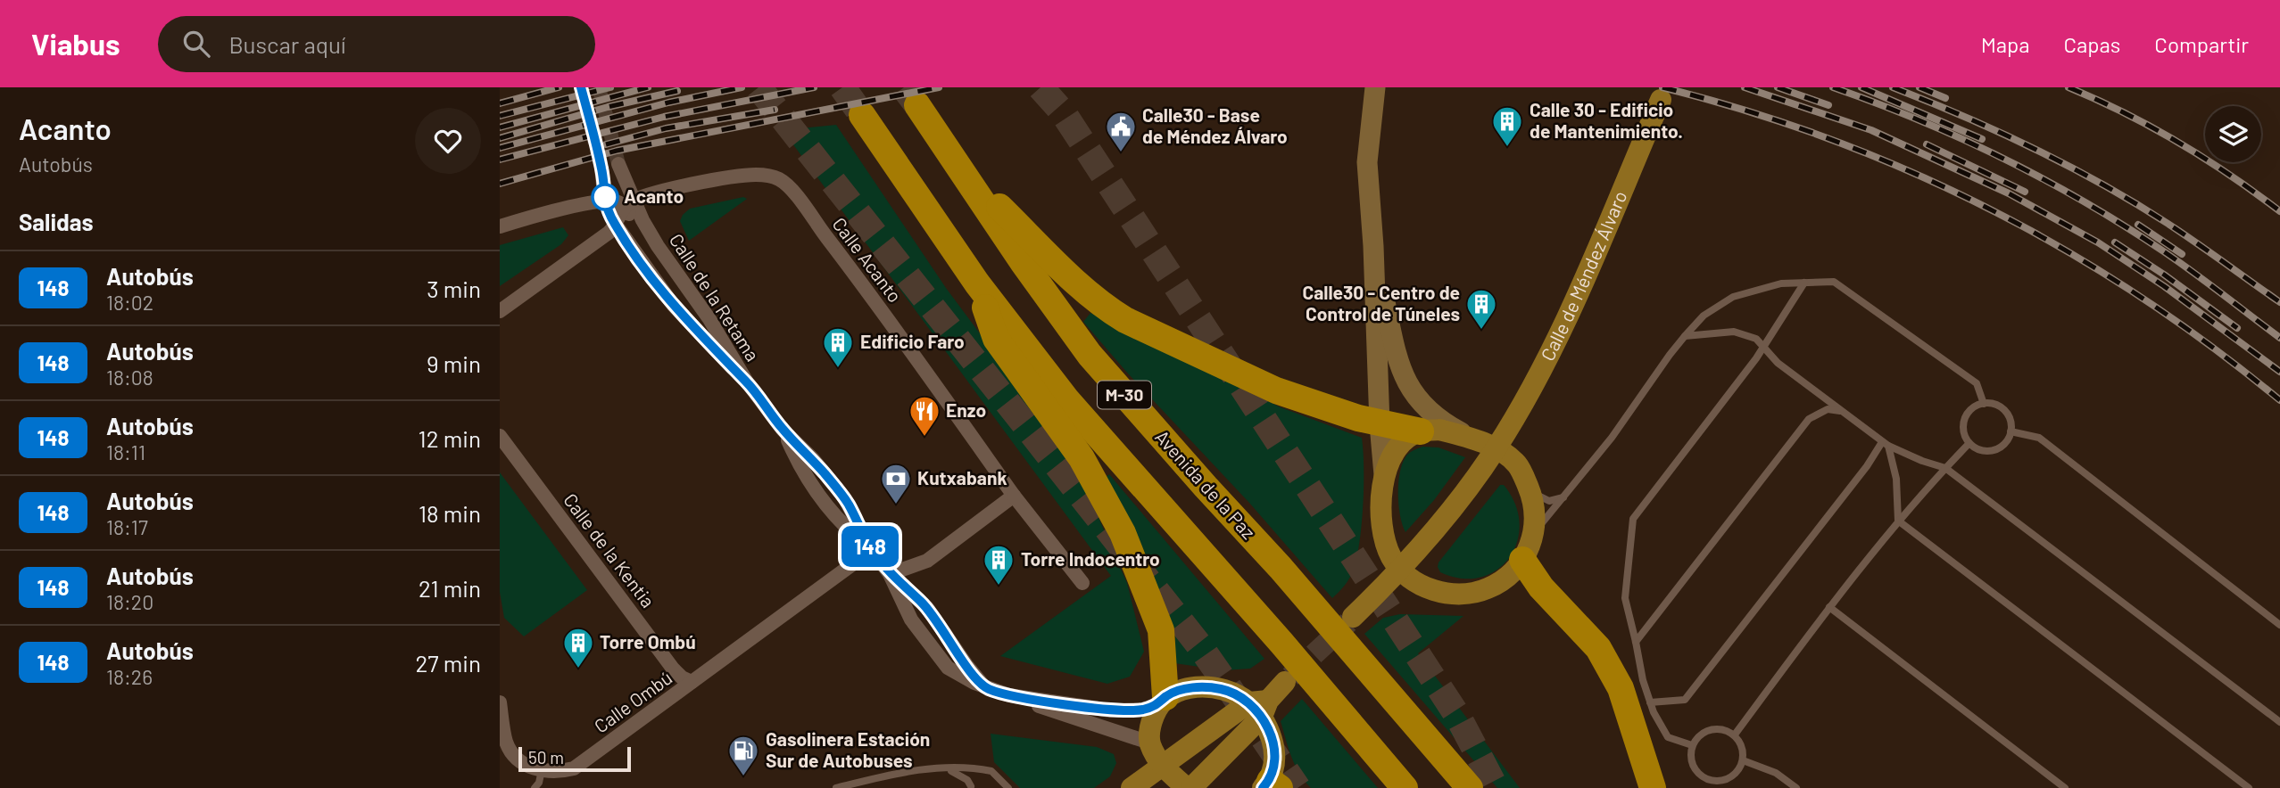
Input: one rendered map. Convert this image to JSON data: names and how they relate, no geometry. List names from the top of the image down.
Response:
{
  "streets": {
    "highway": ["M-30", "Avenida de la Paz"],
    "main road": ["Calle de Méndez Álvaro"],
    "street": [
      "Calle Acanto",
      "Calle de la Retama",
      "Calle de la Kentia",
      "Calle Ombú"
    ]
  },
  "crossings": [
    ["Calle Acanto", "Calle de la Retama"],
    ["Calle de la Retama", "Calle Ombú"],
    ["Calle de la Kentia", "Calle Ombú"]
  ],
  "places": {
    "building": [
      "Calle 30 - Edificio de Mantenimiento.",
      "Calle30 - Centro de Control de Túneles",
      "Edificio Faro",
      "Torre Indocentro",
      "Torre Ombú"
    ],
    "public building": ["Calle30 - Base de Méndez Álvaro"],
    "other": ["Acanto"],
    "restaurant": ["Enzo"],
    "bank": ["Kutxabank"],
    "fuel station": ["Gasolinera Estación Sur de Autobuses"]
  },
  "lines": ["bus line 148"],
  "scale_bar": "50 m",
  "page": {
    "header": "Viabus",
    "search": "Buscar aquí",
    "nav": ["Mapa", "Capas", "Compartir"],
    "heading": [
      ["Acanto", "Autobús"],
      "Salidas"
    ],
    "on_map": "148",
    "list": [
      {
        "mark": "148",
        "name": "Autobús",
        "note": "18:02",
        "value": "3 min"
      },
      {
        "mark": "148",
        "name": "Autobús",
        "note": "18:08",
        "value": "9 min"
      },
      {
        "mark": "148",
        "name": "Autobús",
        "note": "18:11",
        "value": "12 min"
      },
      {
        "mark": "148",
        "name": "Autobús",
        "note": "18:17",
        "value": "18 min"
      },
      {
        "mark": "148",
        "name": "Autobús",
        "note": "18:20",
        "value": "21 min"
      },
      {
        "mark": "148",
        "name": "Autobús",
        "note": "18:26",
        "value": "27 min"
      }
    ],
    "scale": "50 m"
  }
}
